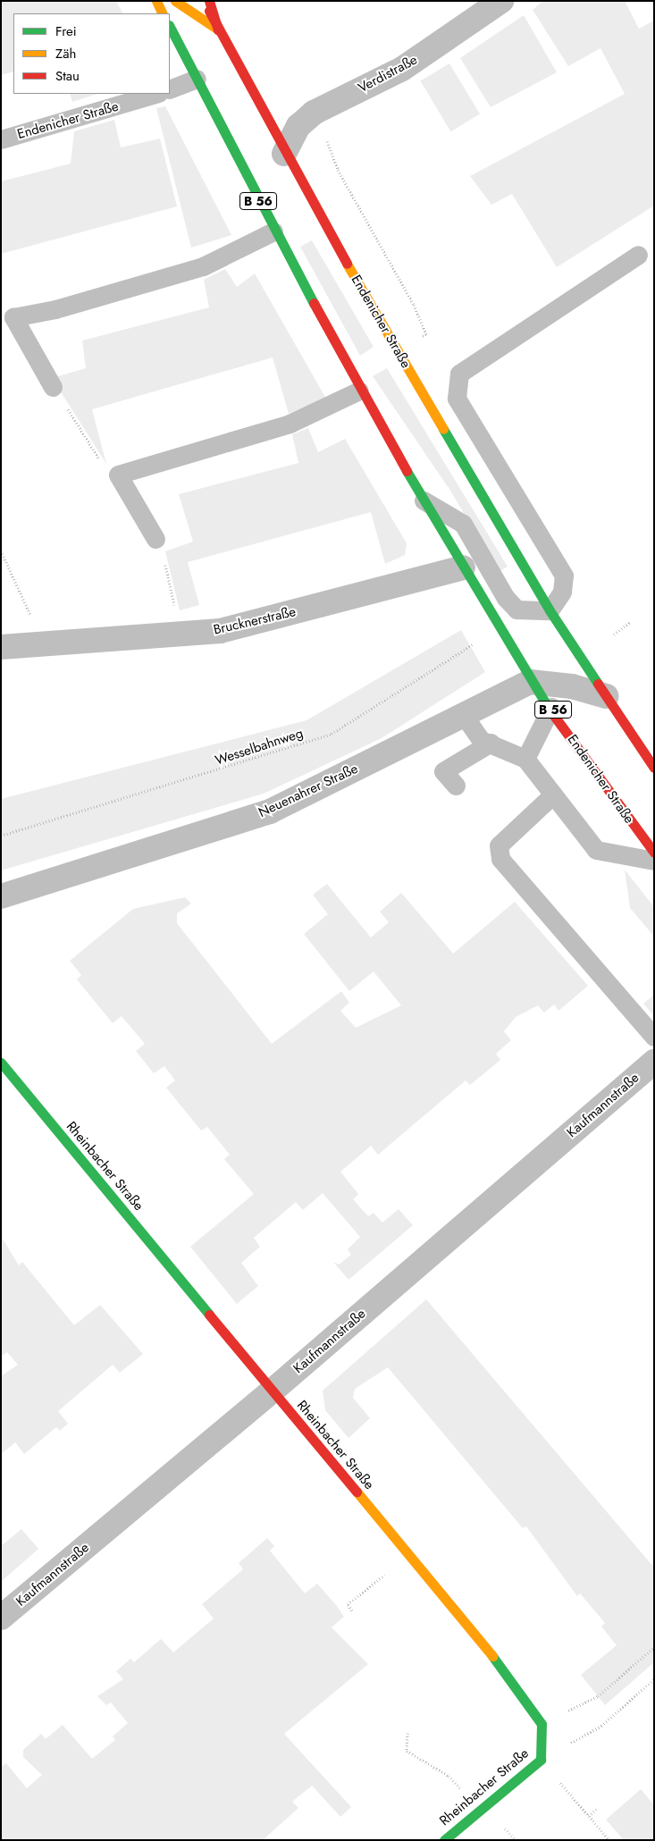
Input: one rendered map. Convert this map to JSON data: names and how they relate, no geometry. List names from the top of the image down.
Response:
{
  "streets": {
    "main road": ["Endenicher Straße", "B 56", "Rheinbacher Straße"],
    "street": [
      "Verdistraße",
      "Brucknerstraße",
      "Neuenahrer Straße",
      "Kaufmannstraße"
    ],
    "path": ["Wesselbahnweg"]
  },
  "crossings": [
    ["Verdistraße", "Endenicher Straße"],
    ["Endenicher Straße", "Brucknerstraße"],
    ["Endenicher Straße", "Wesselbahnweg"],
    ["Endenicher Straße", "Neuenahrer Straße"],
    ["Kaufmannstraße", "Rheinbacher Straße"]
  ],
  "legend": ["Frei", "Zäh", "Stau"]
}
